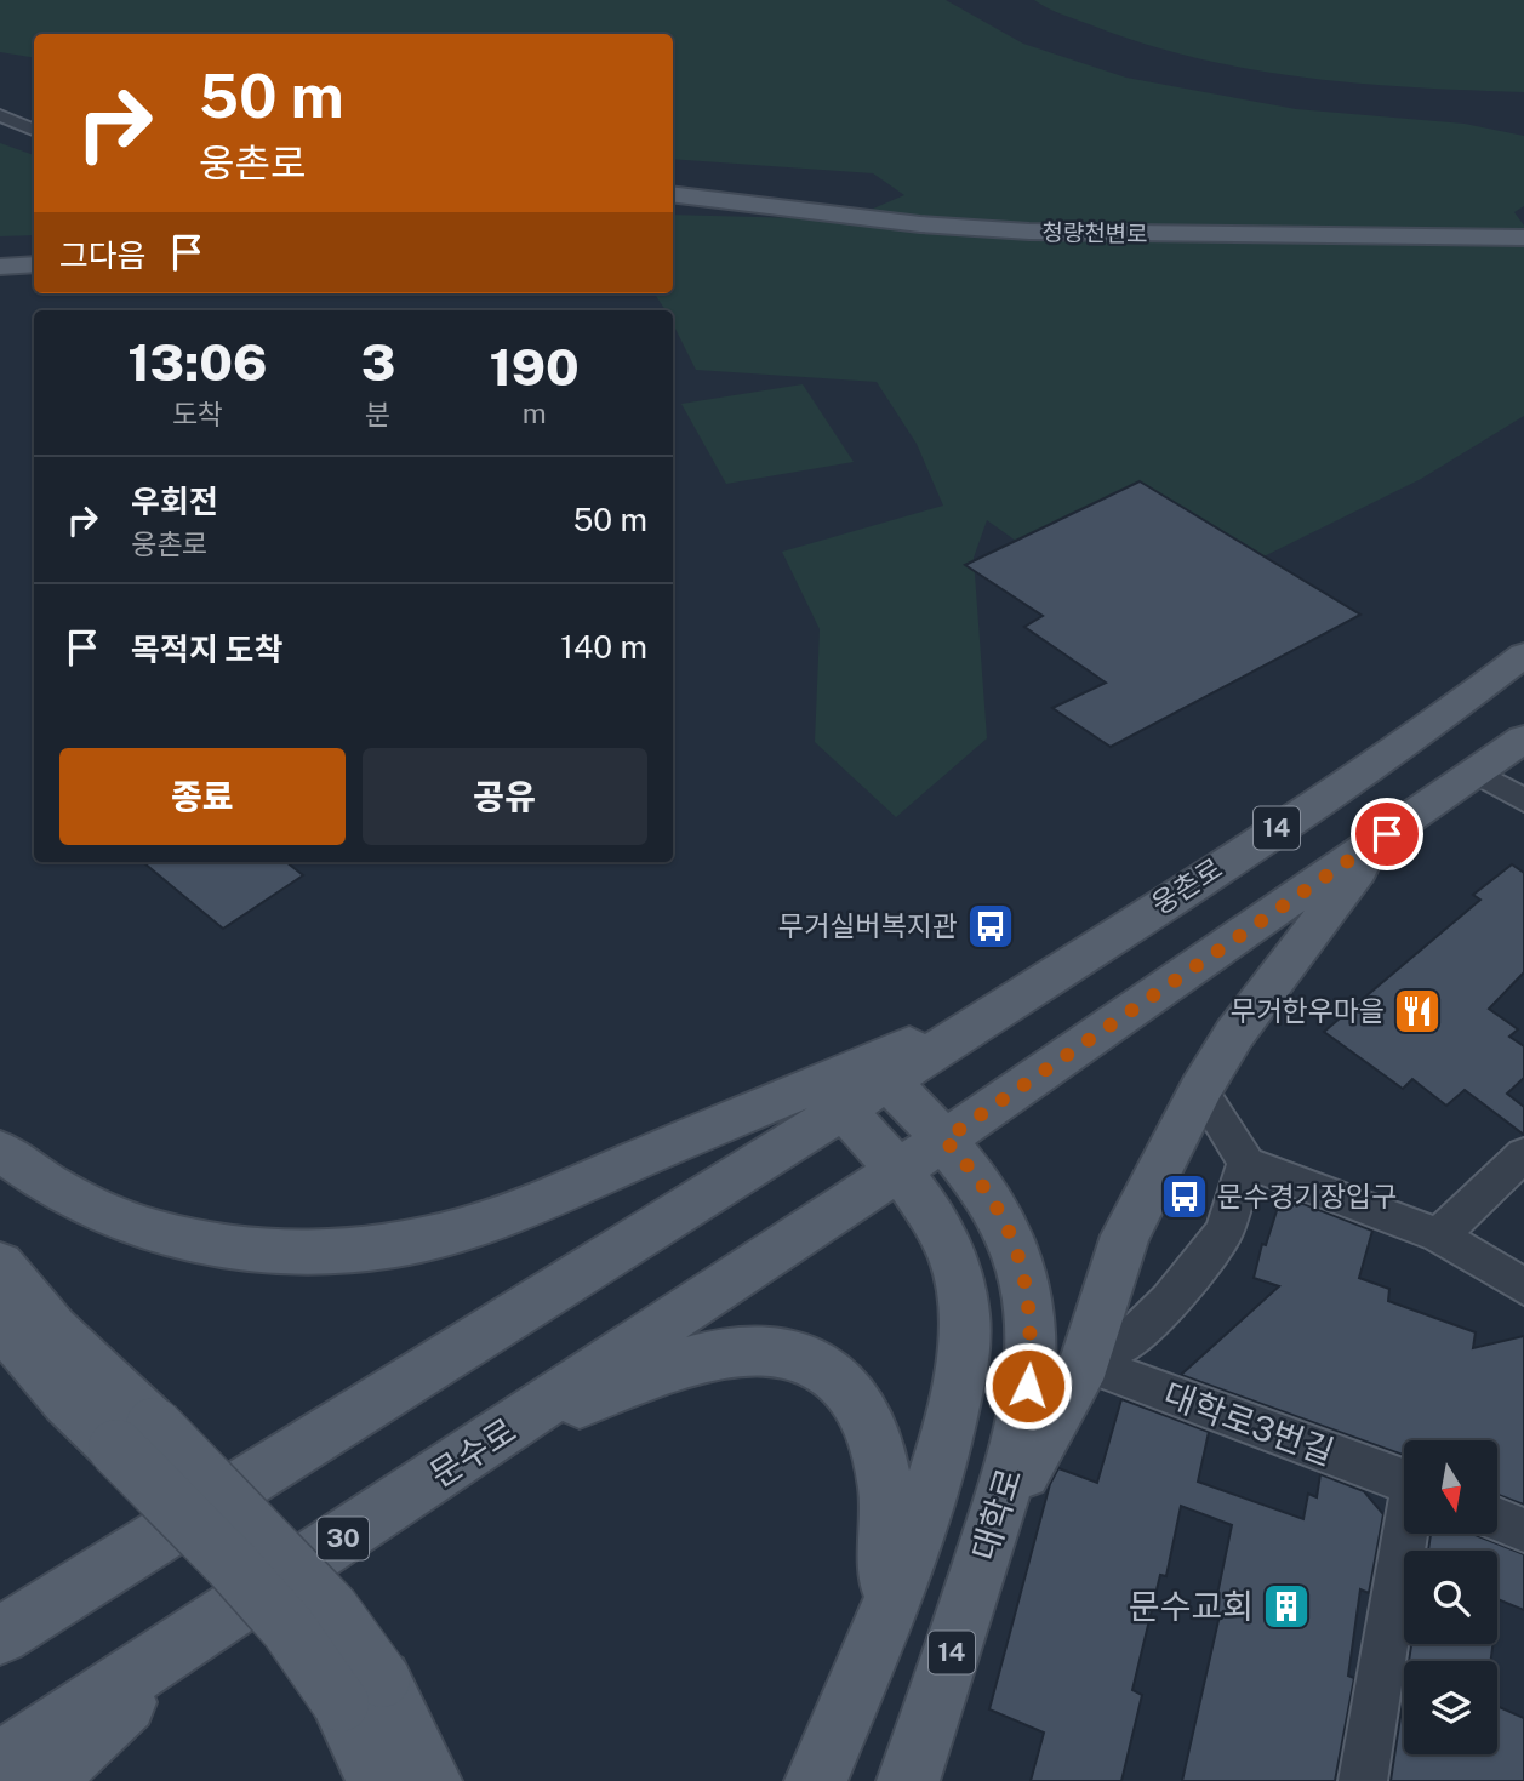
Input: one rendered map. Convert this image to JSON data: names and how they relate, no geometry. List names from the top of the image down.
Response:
{
  "streets": {
    "main road": [
      "청량천변로",
      "14",
      "웅촌로",
      "문수로",
      "대학로",
      "30"
    ],
    "street": ["대학로3번길"]
  },
  "crossings": [
    ["웅촌로", "대학로"],
    ["문수로", "대학로"]
  ],
  "places": {
    "bus stop": ["무거실버복지관", "문수경기장입구"],
    "restaurant": ["무거한우마을"],
    "building": ["문수교회"]
  },
  "north": "bottom",
  "page": {
    "turn": ["50 m", "웅촌로"],
    "then": "그다음",
    "eta": [
      "13:06",
      "도착",
      "3",
      "분",
      "190",
      "m"
    ],
    "list": [
      {
        "name": "우회전",
        "note": "웅촌로",
        "value": "50 m"
      },
      {
        "name": "목적지 도착",
        "value": "140 m"
      }
    ],
    "buttons": ["종료", "공유"]
  }
}
